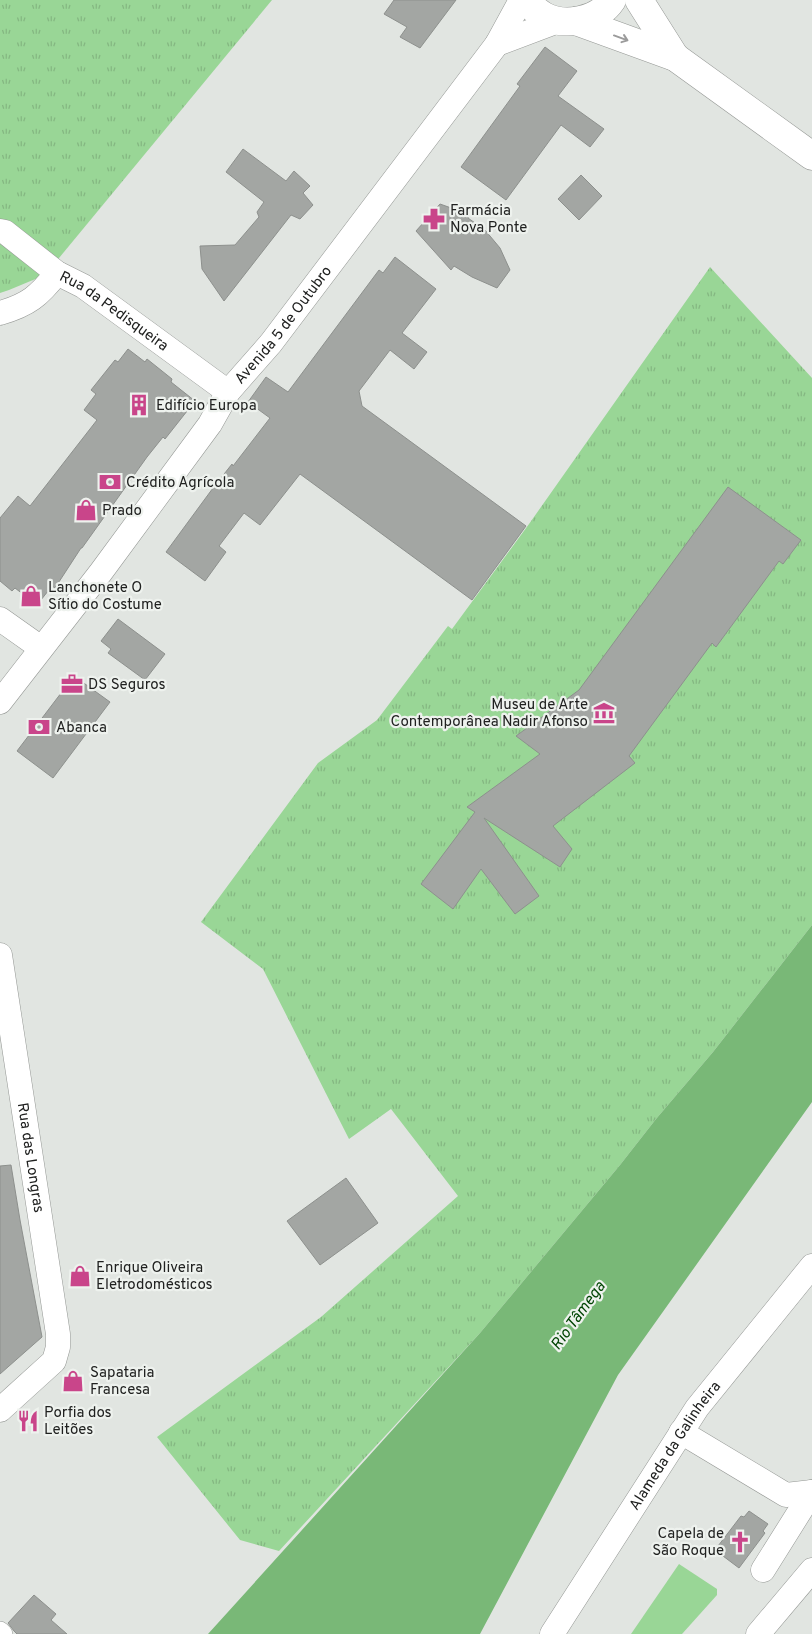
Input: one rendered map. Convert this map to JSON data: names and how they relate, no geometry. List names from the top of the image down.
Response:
{
  "streets": {
    "street": [
      "Rua da Pedisqueira",
      "Avenida 5 de Outubro",
      "Rua das Longras",
      "Alameda da Galinheira"
    ]
  },
  "crossings": [
    ["Rua da Pedisqueira", "Avenida 5 de Outubro"]
  ],
  "water": ["Rio Tâmega"],
  "places": {
    "pharmacy": ["Farmácia Nova Ponte"],
    "building": ["Edifício Europa"],
    "bank": ["Crédito Agrícola", "Abanca"],
    "shop": [
      "Prado",
      "Lanchonete O Sítio do Costume",
      "Enrique Oliveira Eletrodomésticos",
      "Sapataria Francesa"
    ],
    "office": ["DS Seguros"],
    "museum": ["Museu de Arte Contemporânea Nadir Afonso"],
    "restaurant": ["Porfia dos Leitões"],
    "church": ["Capela de São Roque"]
  }
}
